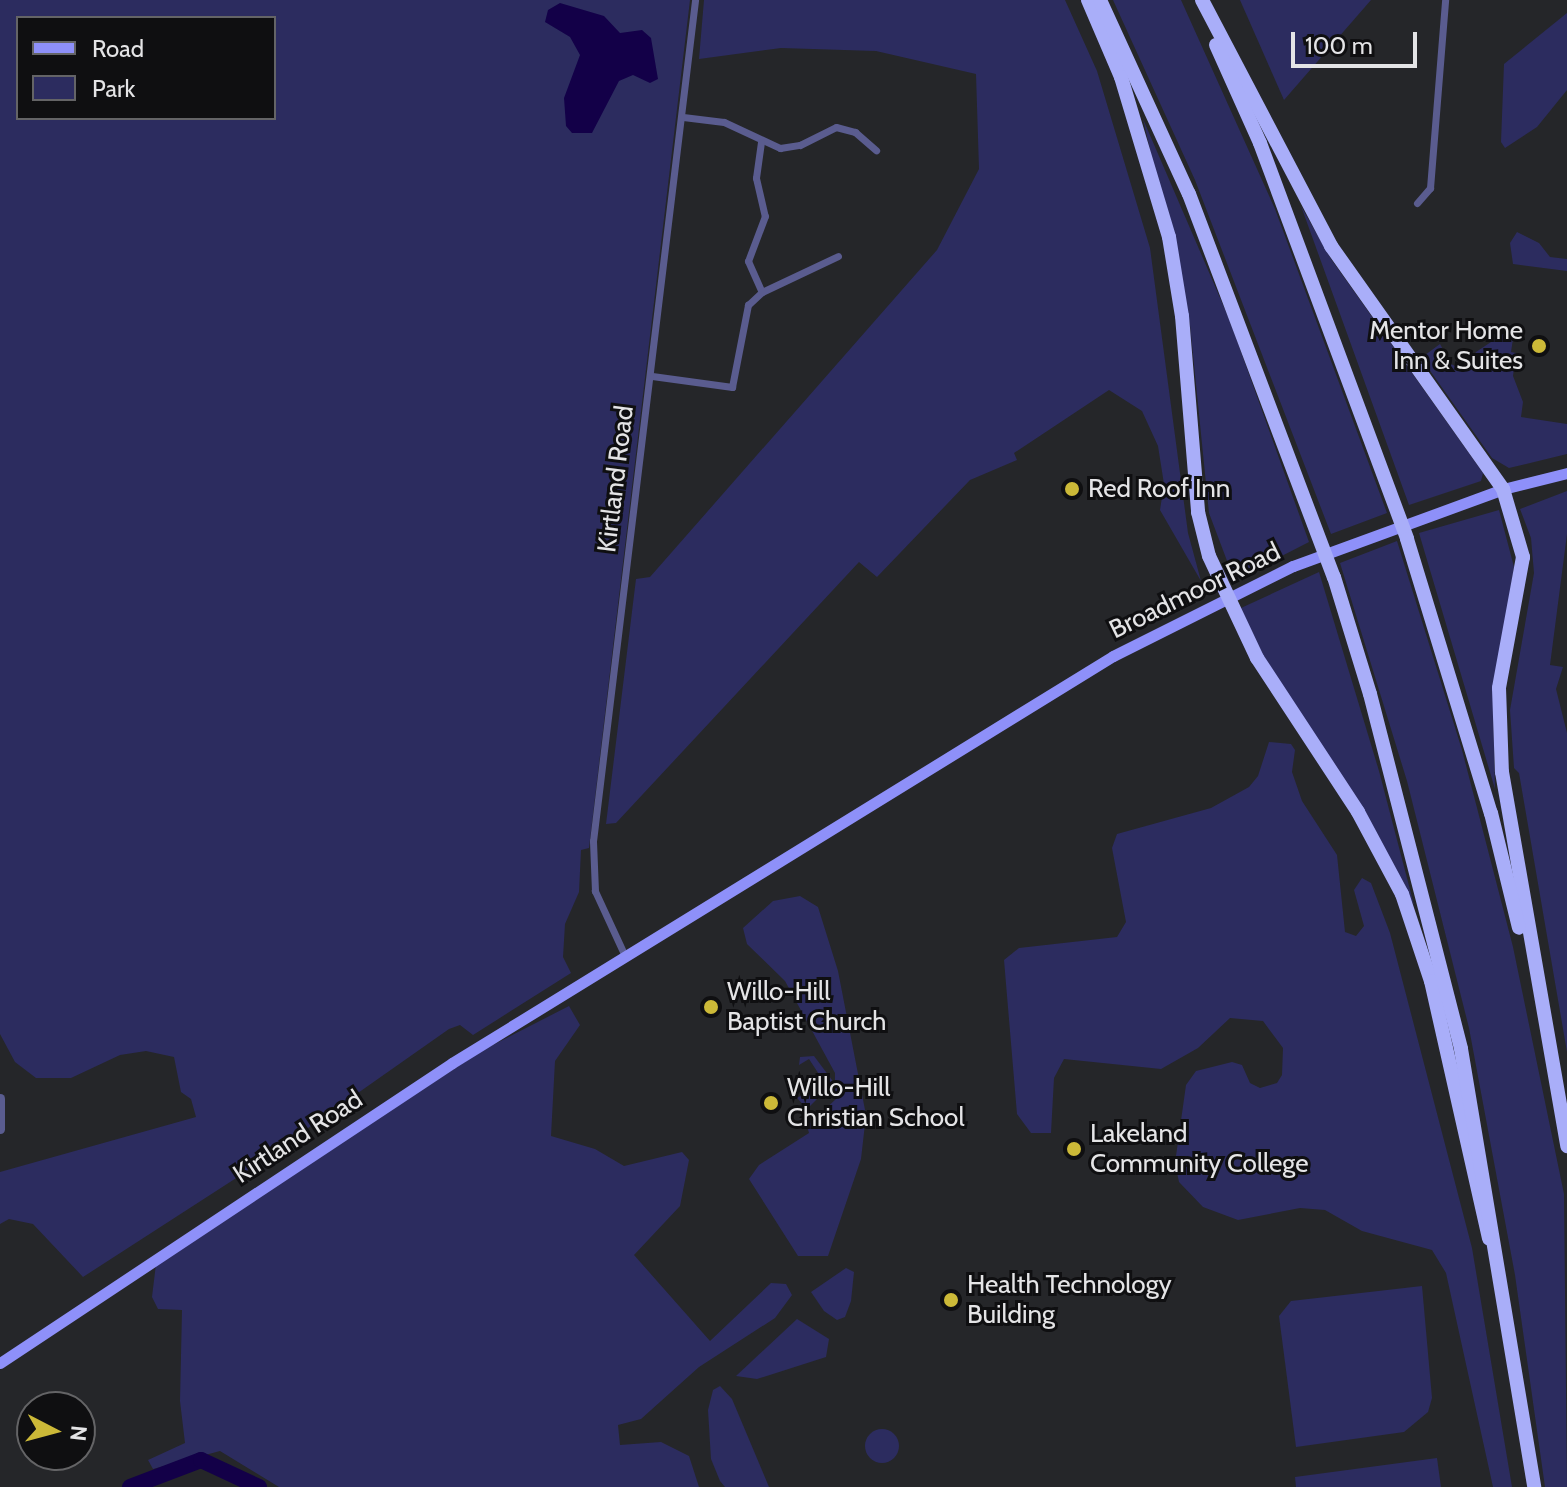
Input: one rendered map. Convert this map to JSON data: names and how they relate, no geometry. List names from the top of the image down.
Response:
{
  "streets": {
    "main road": ["Kirtland Road", "Broadmoor Road"]
  },
  "crossings": [
    ["Kirtland Road", "Broadmoor Road"]
  ],
  "places": [
    "Mentor Home Inn & Suites",
    "Red Roof Inn",
    "Willo-Hill Baptist Church",
    "Willo-Hill Christian School",
    "Lakeland Community College",
    "Health Technology Building"
  ],
  "legend": ["Road", "Park"],
  "scale_bar": "100 m",
  "north": "right"
}
